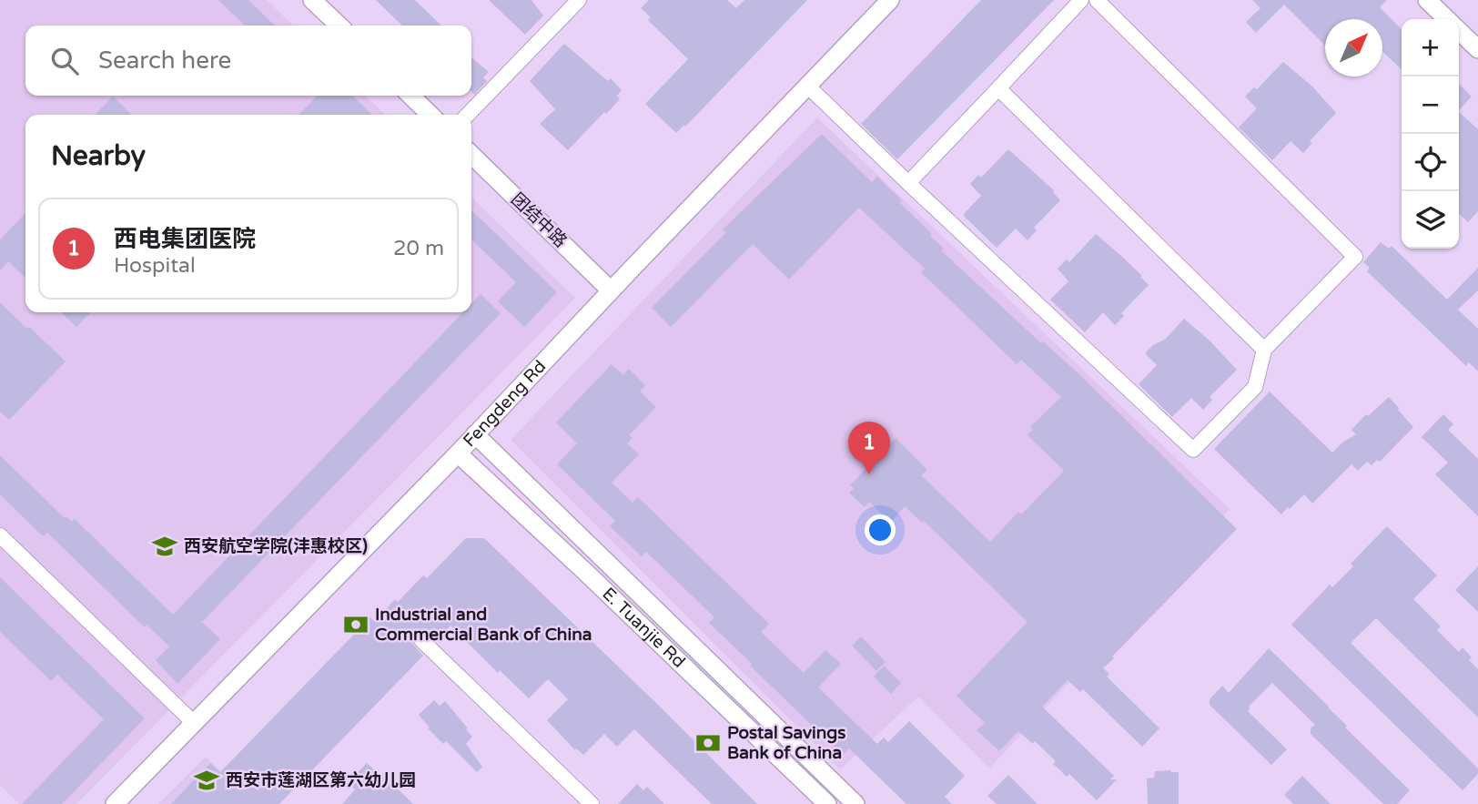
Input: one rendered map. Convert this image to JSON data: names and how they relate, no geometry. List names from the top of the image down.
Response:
{
  "streets": {
    "street": ["团结中路", "Fengdeng Rd", "E. Tuanjie Rd"]
  },
  "crossings": [
    ["团结中路", "Fengdeng Rd"],
    ["Fengdeng Rd", "E. Tuanjie Rd"]
  ],
  "places": {
    "school or university": ["西安航空学院(沣惠校区)", "西安市莲湖区第六幼儿园"],
    "bank": ["Industrial and Commercial Bank of China", "Postal Savings Bank of China"]
  },
  "north": "top right",
  "page": {
    "map_buttons": ["+", "−"],
    "search": "Search here",
    "heading": "Nearby",
    "list": [
      {
        "mark": "1",
        "name": "西电集团医院",
        "note": "Hospital",
        "value": "20 m"
      }
    ],
    "pins": "1"
  }
}
